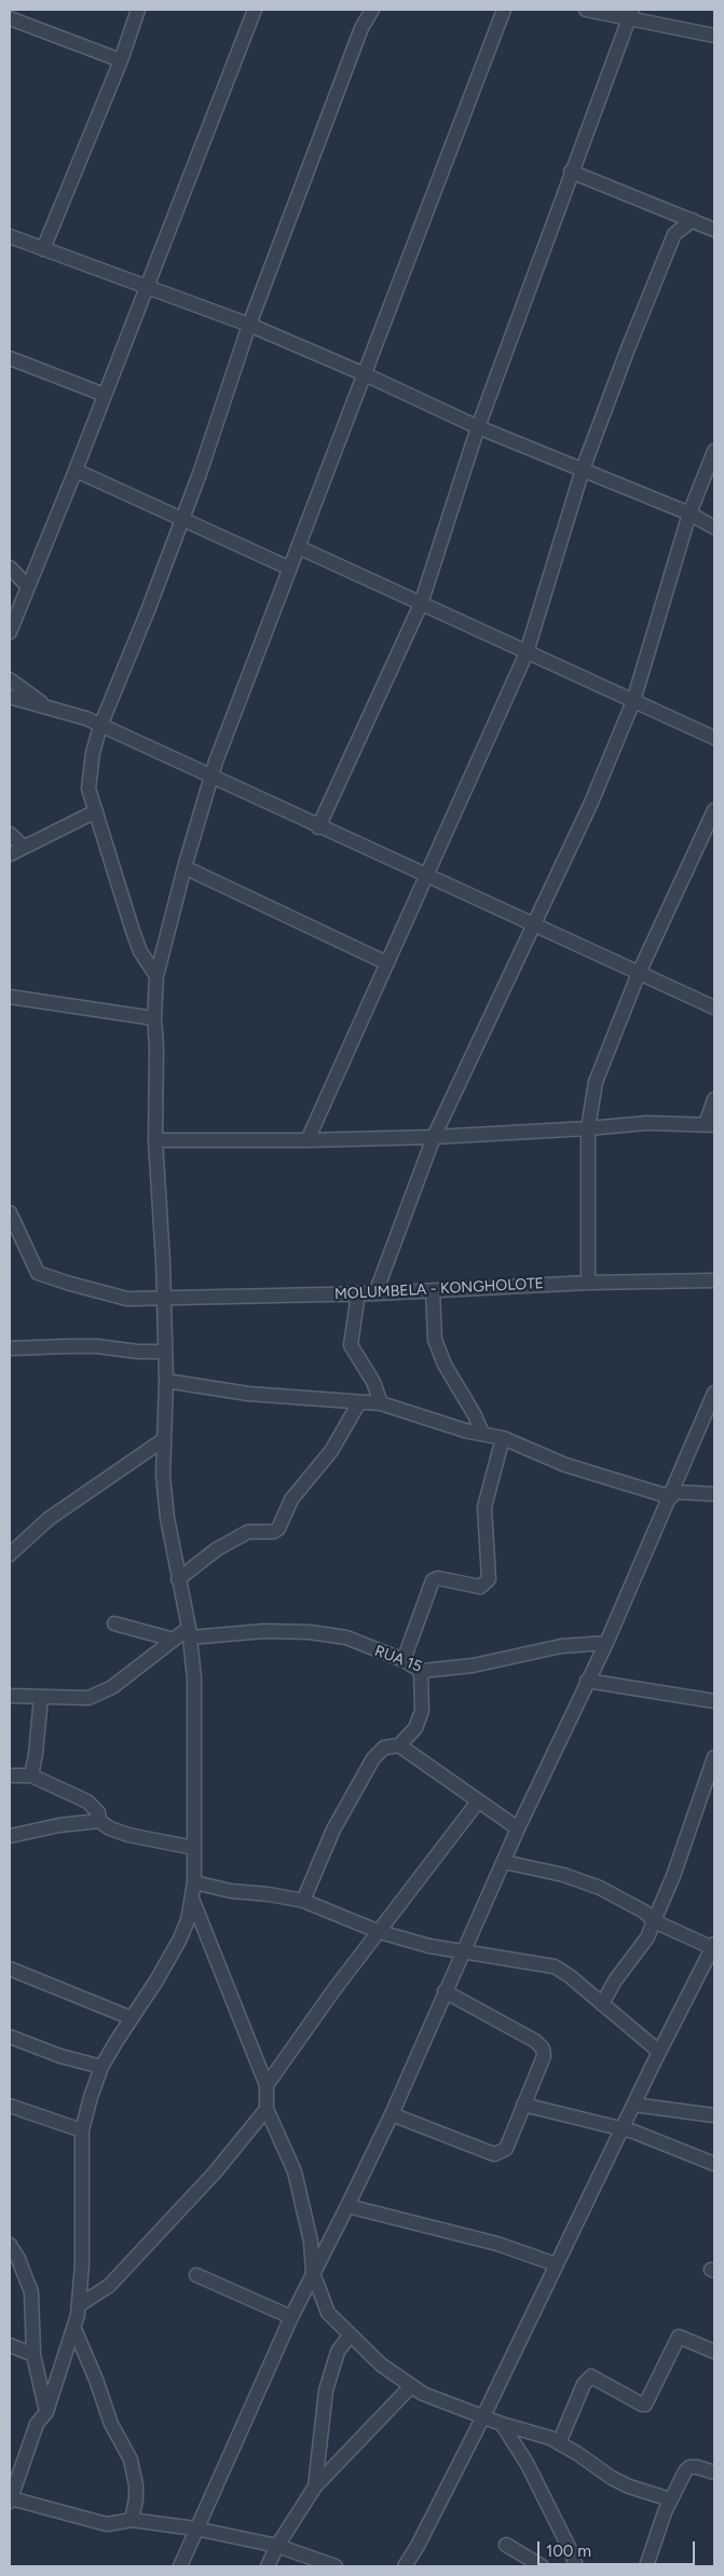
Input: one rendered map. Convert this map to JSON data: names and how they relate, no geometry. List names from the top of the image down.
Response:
{
  "streets": {
    "street": ["MOLUMBELA - KONGHOLOTE", "RUA 15"]
  },
  "scale_bar": "100 m"
}
